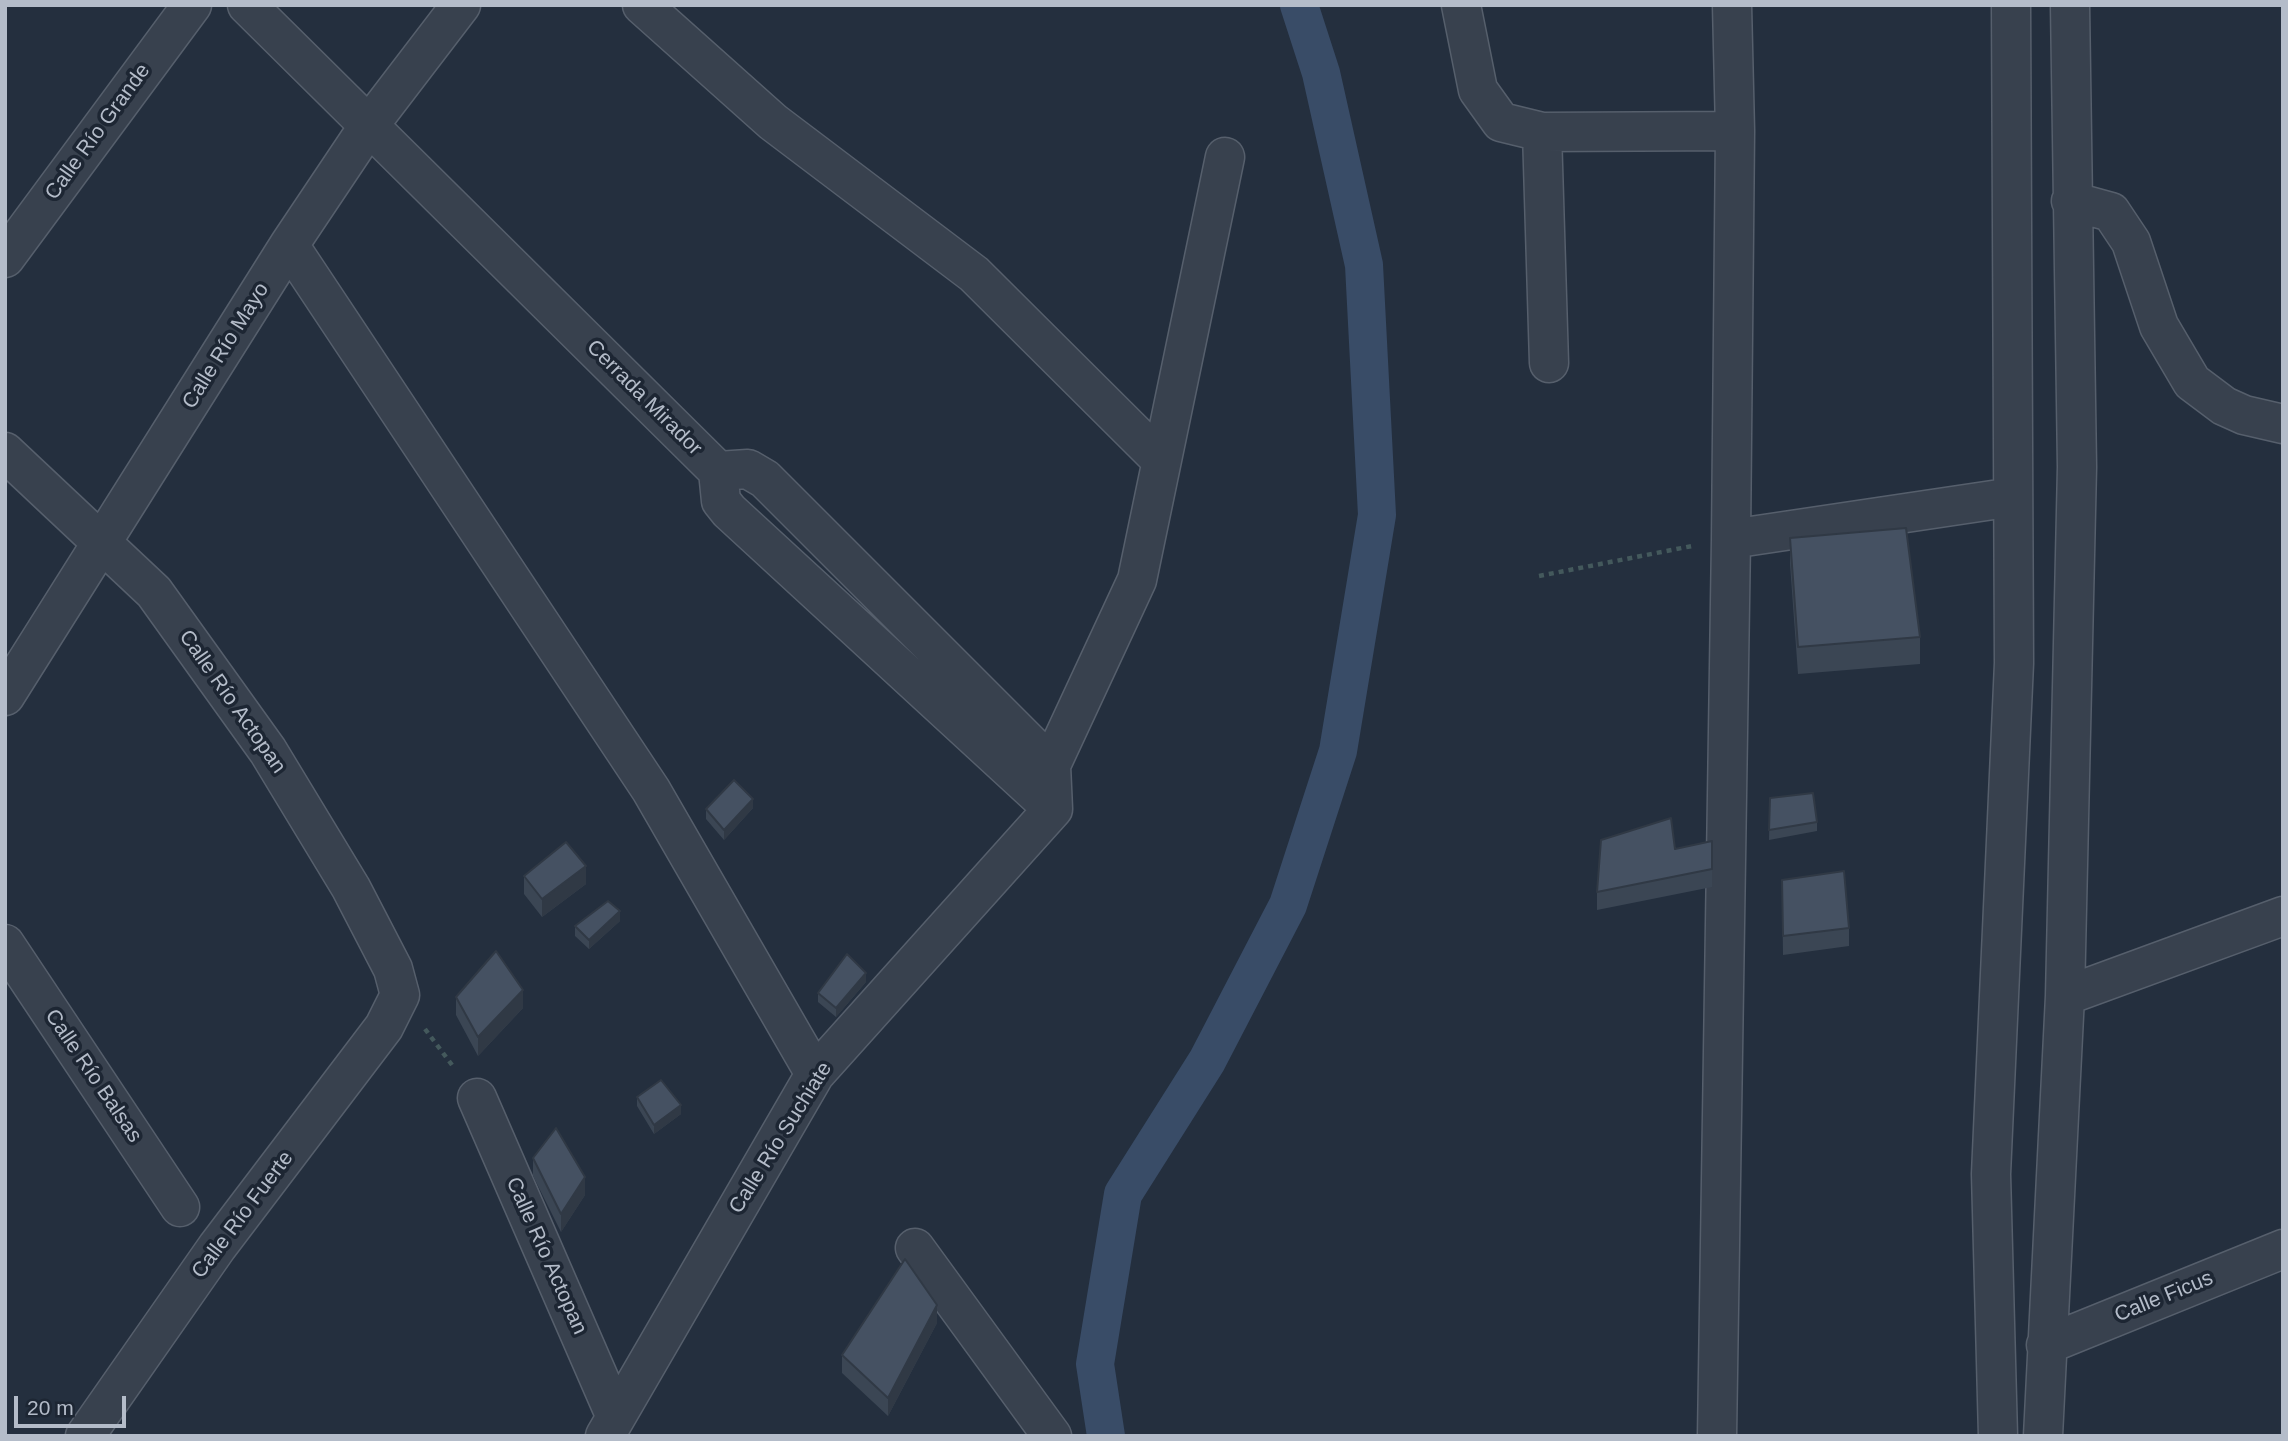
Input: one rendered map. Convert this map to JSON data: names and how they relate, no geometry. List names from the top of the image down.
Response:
{
  "streets": {
    "street": [
      "Calle Río Grande",
      "Calle Río Mayo",
      "Cerrada Mirador",
      "Calle Río Actopan",
      "Calle Río Balsas",
      "Calle Río Suchiate",
      "Calle Río Fuerte",
      "Calle Ficus"
    ]
  },
  "crossings": [
    ["Calle Río Mayo", "Cerrada Mirador"],
    ["Calle Río Mayo", "Calle Río Actopan"],
    ["Calle Río Actopan", "Calle Río Suchiate"],
    ["Calle Río Actopan", "Calle Río Fuerte"]
  ],
  "scale_bar": "20 m"
}
